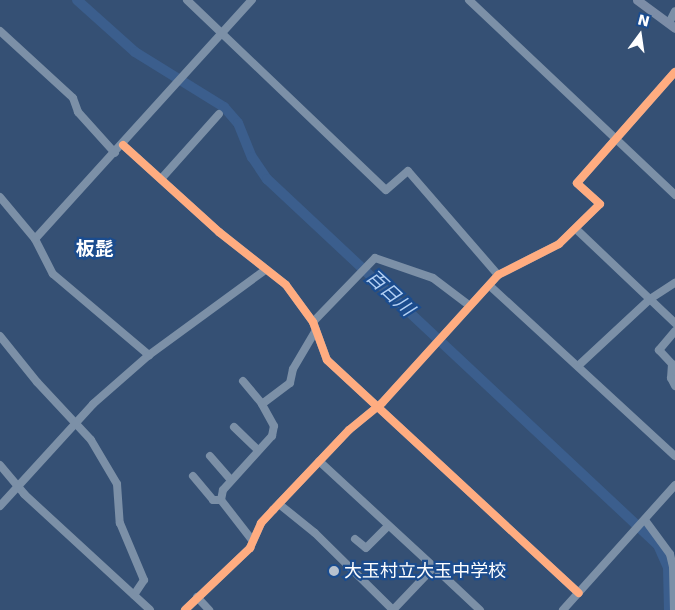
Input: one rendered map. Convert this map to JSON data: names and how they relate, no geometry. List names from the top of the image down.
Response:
{
  "districts": ["板髭"],
  "water": ["百日川"],
  "places": ["大玉村立大玉中学校"],
  "north": "top"
}
